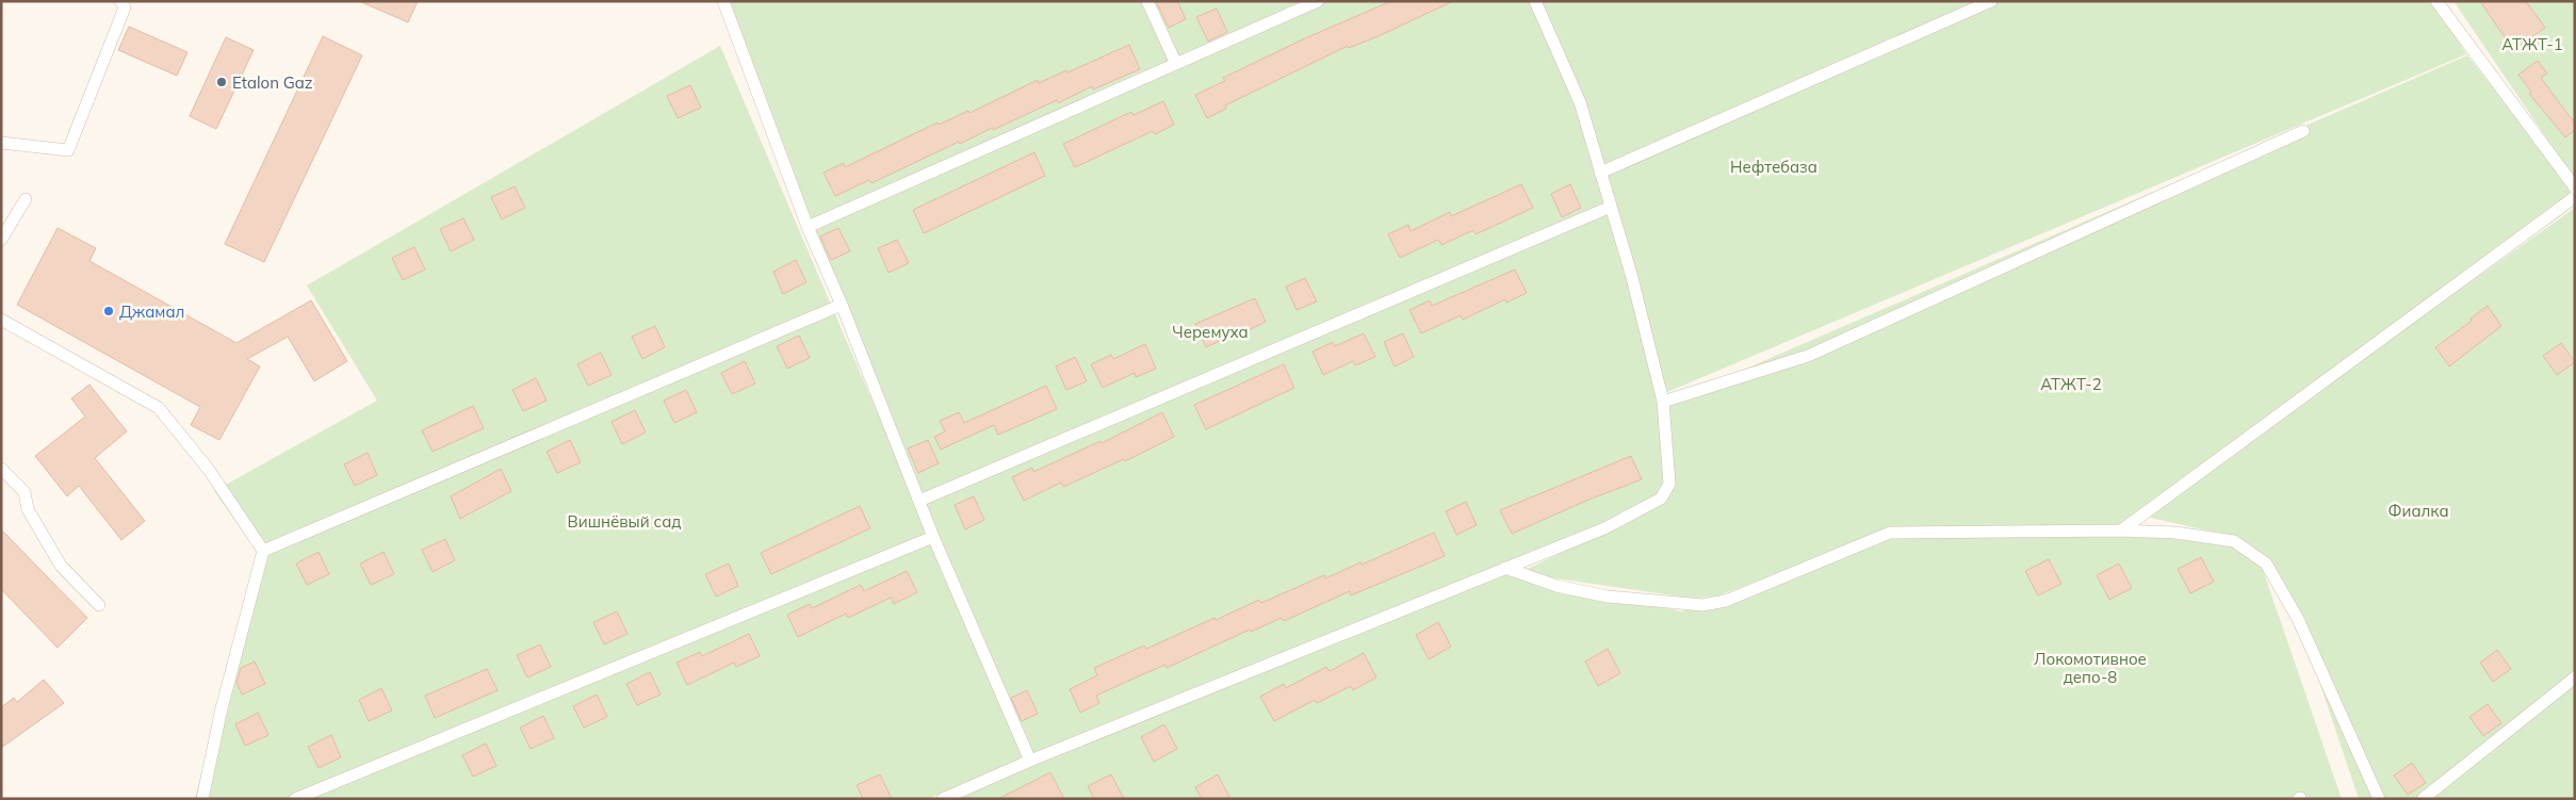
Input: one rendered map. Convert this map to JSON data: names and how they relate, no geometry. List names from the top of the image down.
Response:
{
  "parks": [
    "АТЖТ-1",
    "Нефтебаза",
    "Черемуха",
    "АТЖТ-2",
    "Фиалка",
    "Вишнёвый сад",
    "Локомотивное депо-8"
  ],
  "places": ["Etalon Gaz", "Джамал"]
}
